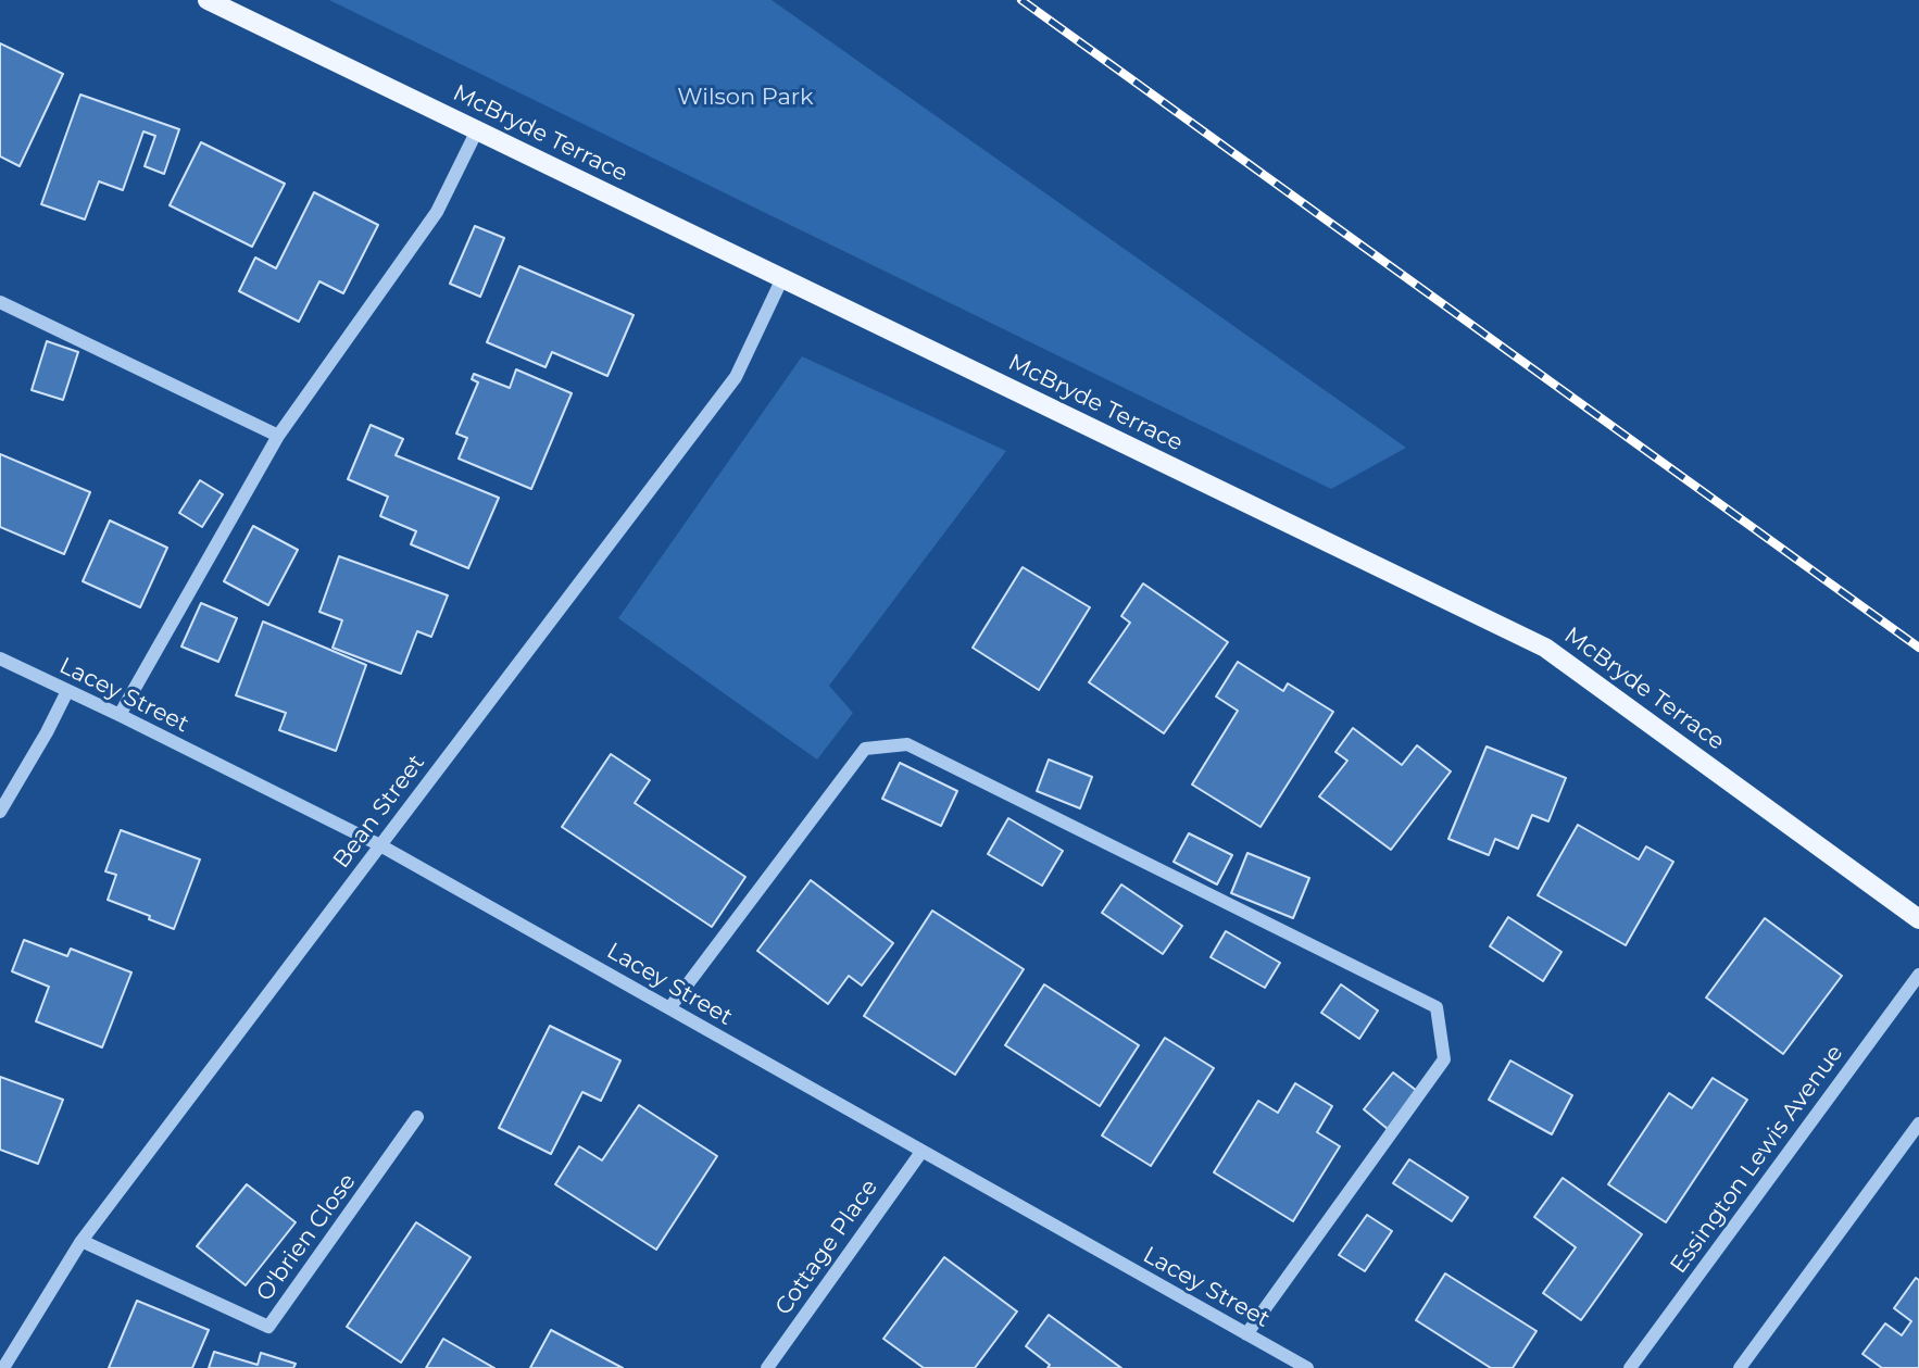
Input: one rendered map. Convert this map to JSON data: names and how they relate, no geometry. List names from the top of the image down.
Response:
{
  "streets": {
    "main road": ["McBryde Terrace"],
    "street": [
      "Lacey Street",
      "Bean Street",
      "Essington Lewis Avenue",
      "O'brien Close",
      "Cottage Place"
    ]
  },
  "crossings": [
    ["McBryde Terrace", "Bean Street"],
    ["Lacey Street", "Bean Street"],
    ["Lacey Street", "Cottage Place"],
    ["Bean Street", "O'brien Close"]
  ],
  "parks": ["Wilson Park"]
}
